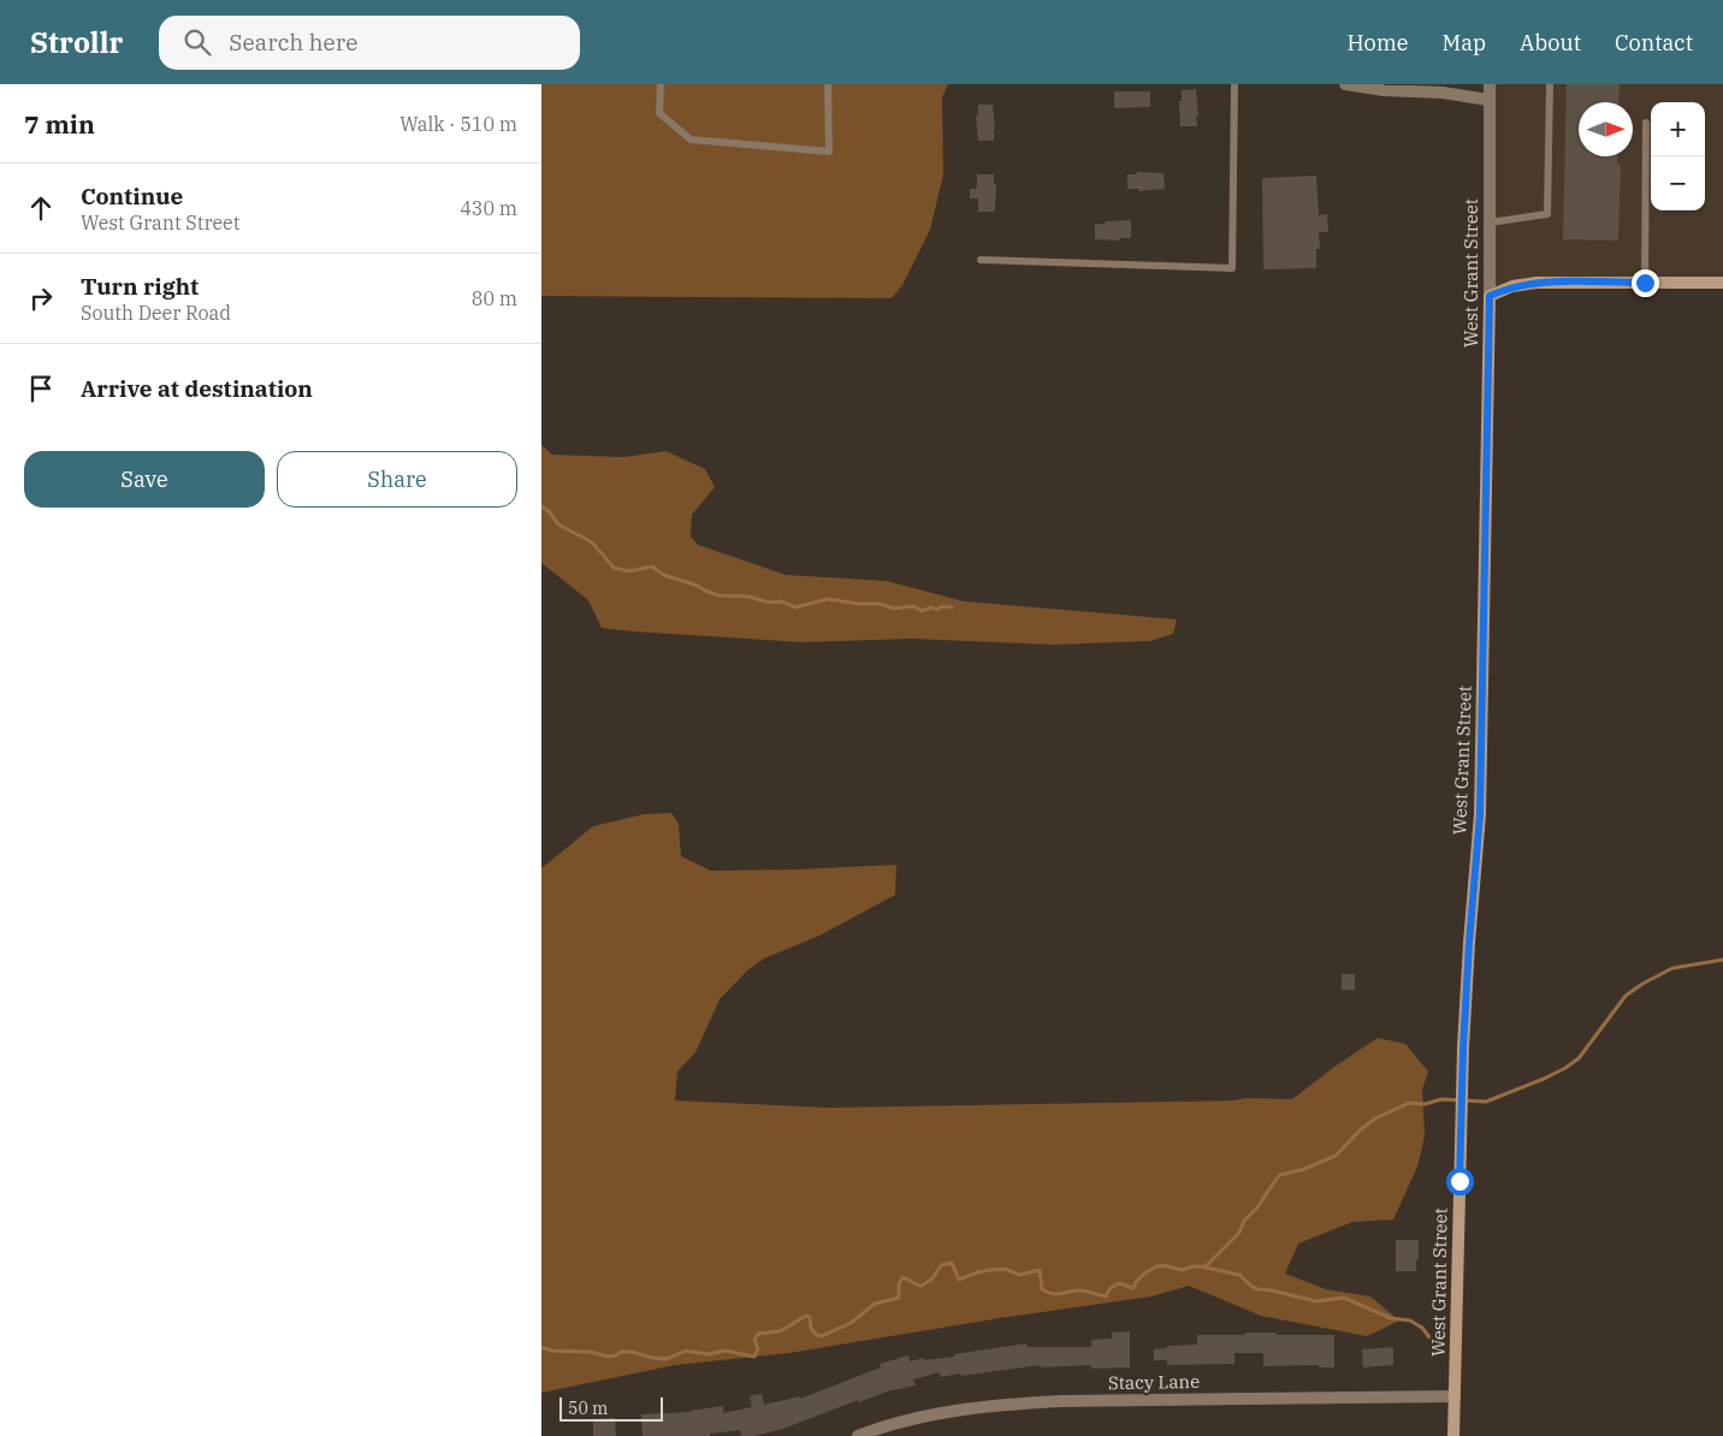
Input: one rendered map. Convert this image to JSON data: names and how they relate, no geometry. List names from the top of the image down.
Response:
{
  "streets": {
    "main road": ["West Grant Street"],
    "street": ["Stacy Lane"]
  },
  "crossings": [
    ["West Grant Street", "Stacy Lane"]
  ],
  "scale_bar": "50 m",
  "north": "right",
  "page": {
    "header": "Strollr",
    "search": "Search here",
    "nav": [
      "Home",
      "Map",
      "About",
      "Contact"
    ],
    "heading": ["7 min", "Walk · 510 m"],
    "map_buttons": ["+", "−"],
    "list": [
      ["Continue", "West Grant Street", "430 m"],
      ["Turn right", "South Deer Road", "80 m"],
      "Arrive at destination"
    ],
    "buttons": ["Save", "Share"],
    "scale": "50 m"
  }
}
